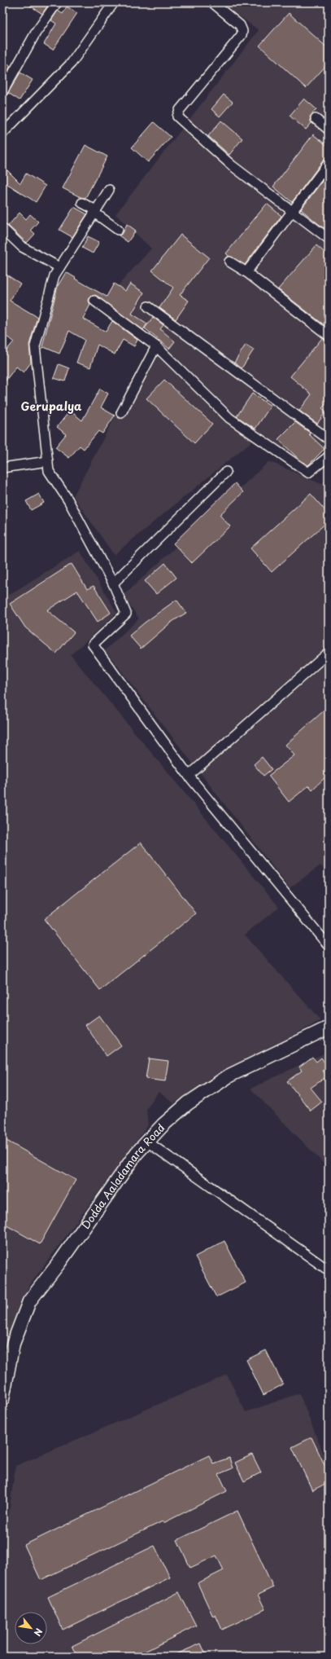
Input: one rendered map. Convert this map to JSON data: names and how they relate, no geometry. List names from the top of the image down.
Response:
{
  "streets": {
    "main road": ["Dodda Aaladamara Road"]
  },
  "districts": ["Gerupalya"],
  "north": "bottom right"
}
